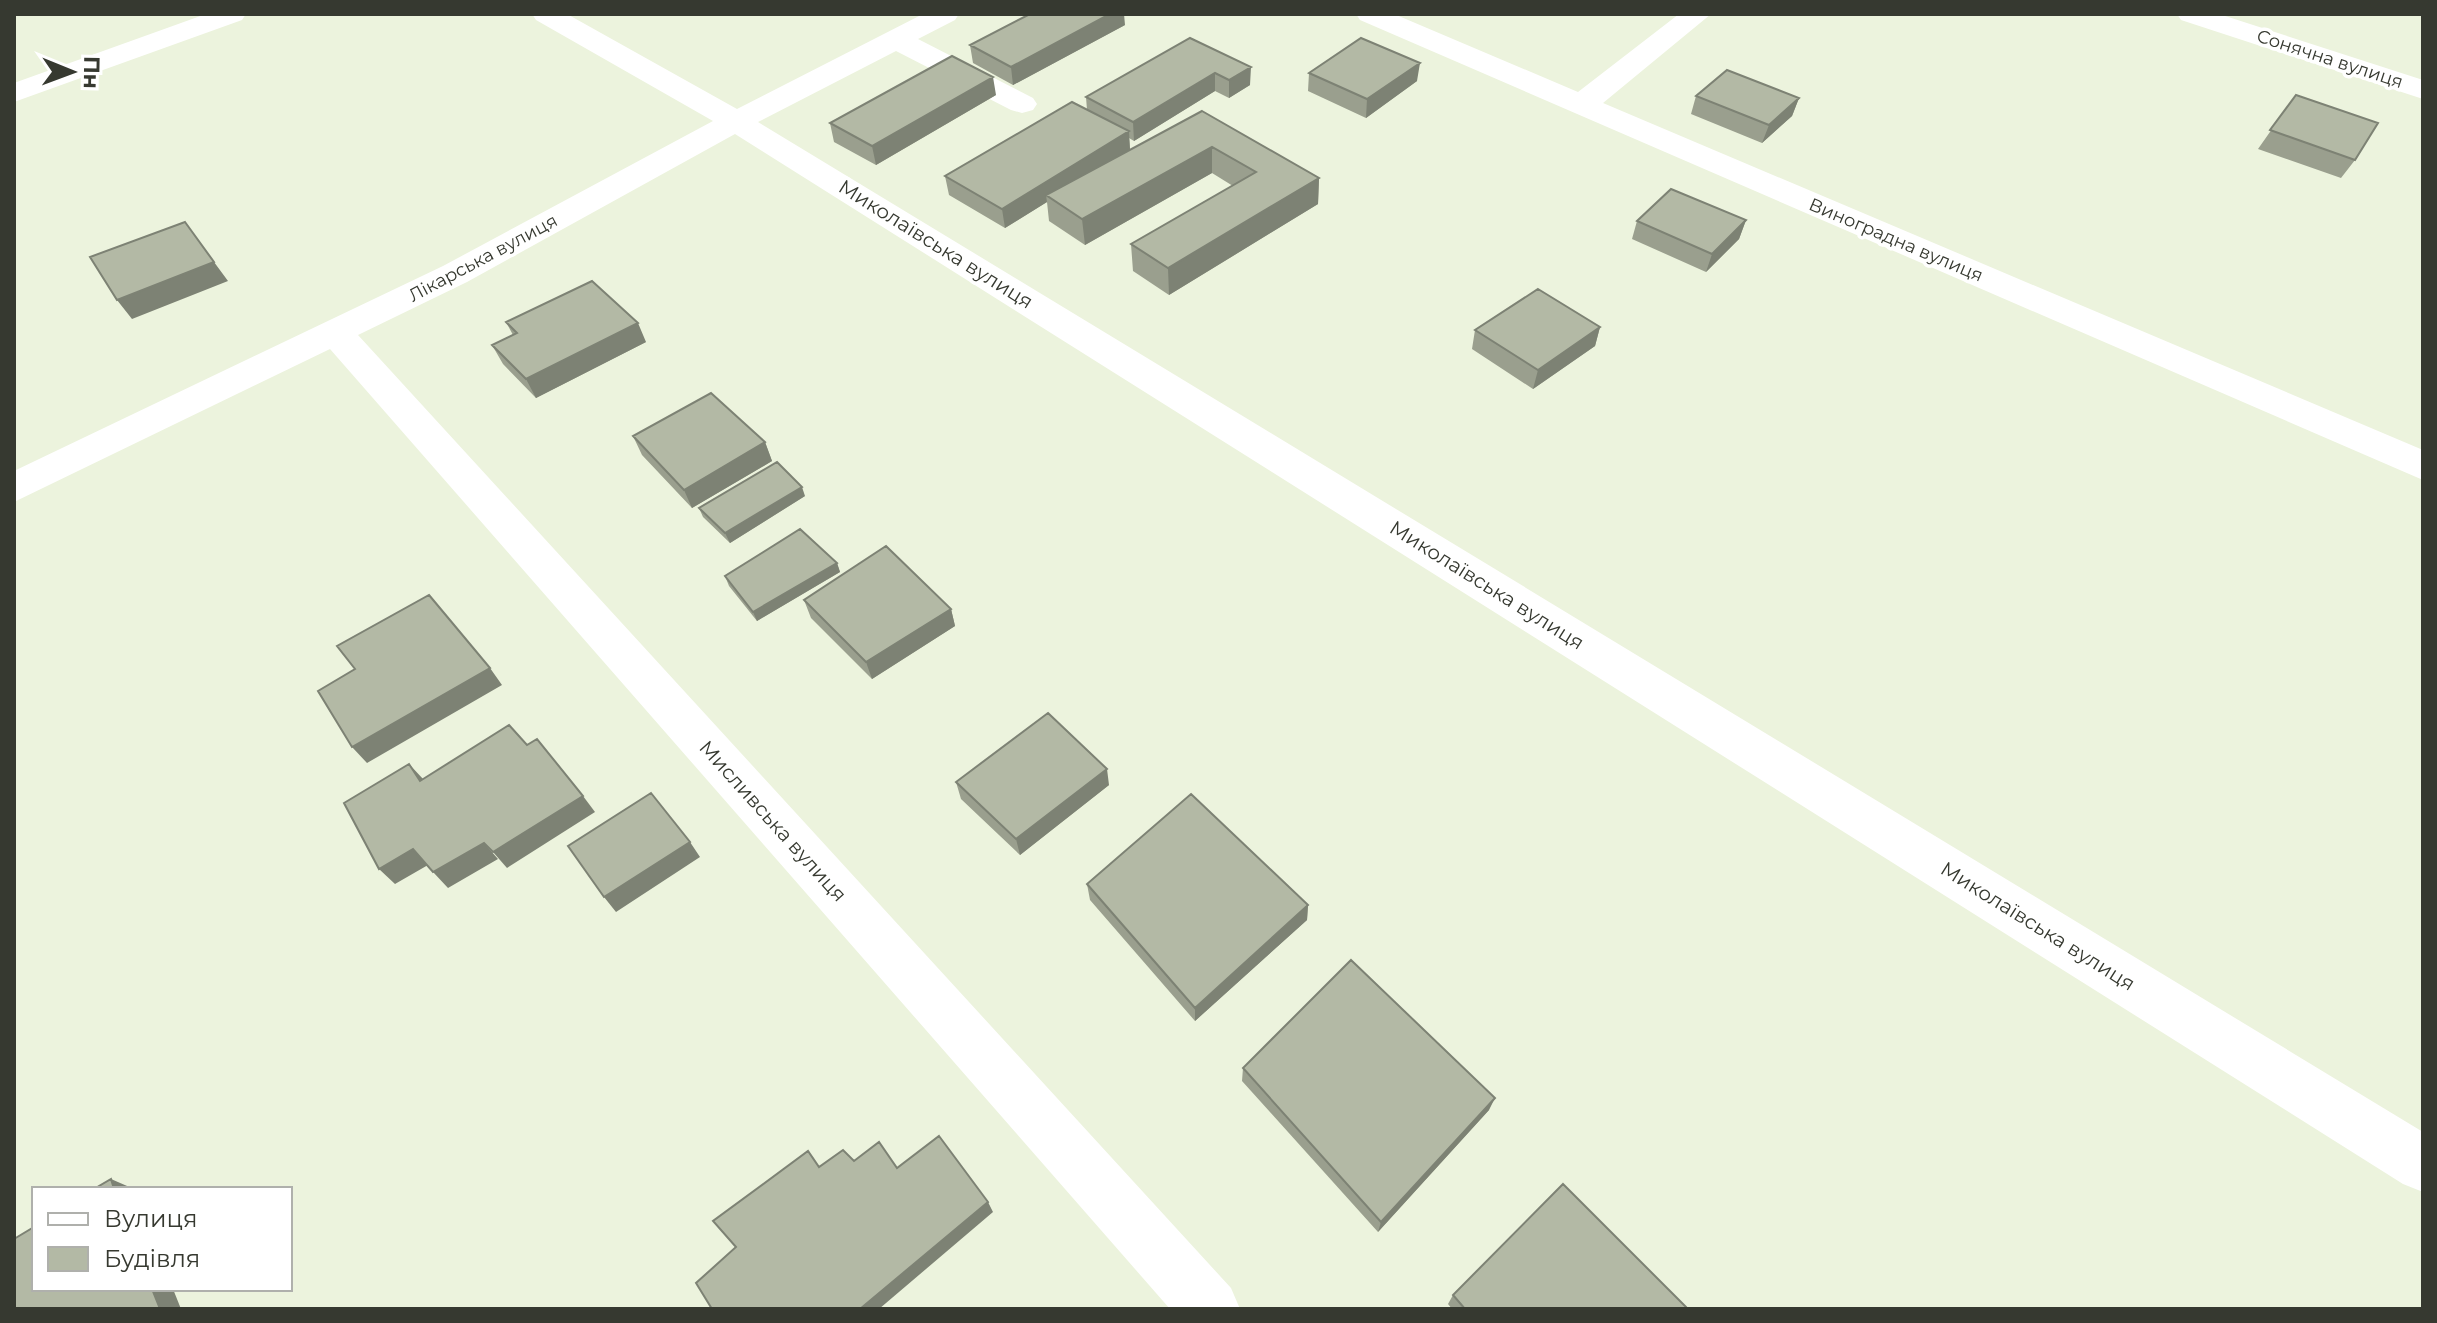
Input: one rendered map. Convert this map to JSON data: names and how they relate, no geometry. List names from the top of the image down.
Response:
{
  "streets": {
    "street": [
      "Сонячна вулиця",
      "Виноградна вулиця",
      "Миколаївська вулиця",
      "Лікарська вулиця",
      "Мисливська вулиця"
    ]
  },
  "crossings": [
    ["Миколаївська вулиця", "Лікарська вулиця"],
    ["Лікарська вулиця", "Мисливська вулиця"]
  ],
  "legend": ["Вулиця", "Будівля"],
  "north": "right"
}
